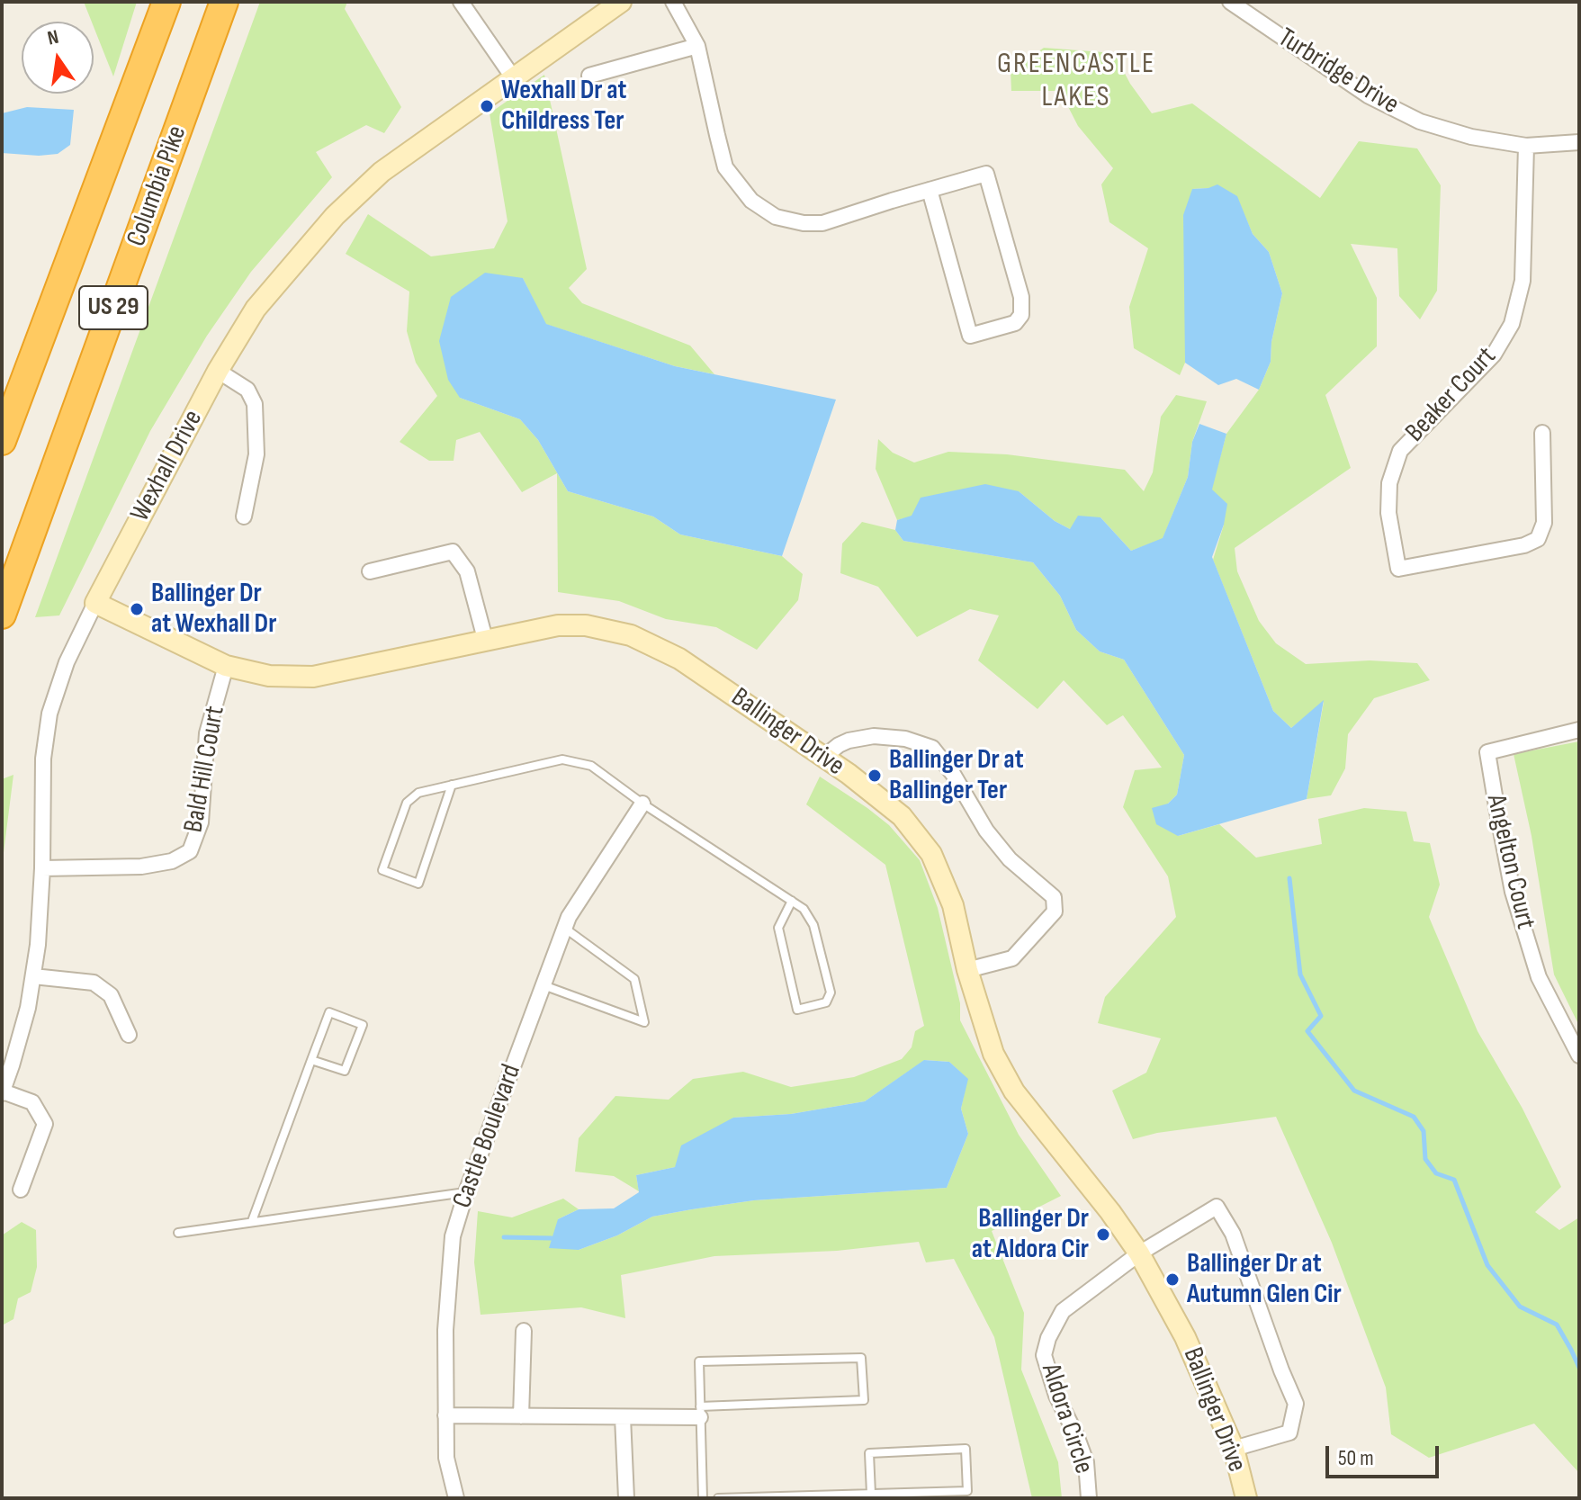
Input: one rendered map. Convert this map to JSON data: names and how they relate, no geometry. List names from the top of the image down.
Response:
{
  "streets": {
    "highway": ["Columbia Pike", "US 29"],
    "street": [
      "Turbridge Drive",
      "Beaker Court",
      "Wexhall Drive",
      "Ballinger Drive",
      "Bald Hill Court",
      "Angelton Court",
      "Castle Boulevard",
      "Aldora Circle"
    ]
  },
  "crossings": [
    ["Turbridge Drive", "Beaker Court"],
    ["Wexhall Drive", "Ballinger Drive"],
    ["Wexhall Drive", "Bald Hill Court"],
    ["Ballinger Drive", "Bald Hill Court"],
    ["Ballinger Drive", "Aldora Circle"]
  ],
  "districts": ["GREENCASTLE LAKES"],
  "places": [
    "Wexhall Dr at Childress Ter",
    "Ballinger Dr at Wexhall Dr",
    "Ballinger Dr at Ballinger Ter",
    "Ballinger Dr at Aldora Cir",
    "Ballinger Dr at Autumn Glen Cir"
  ],
  "scale_bar": "50 m",
  "north": "top"
}
